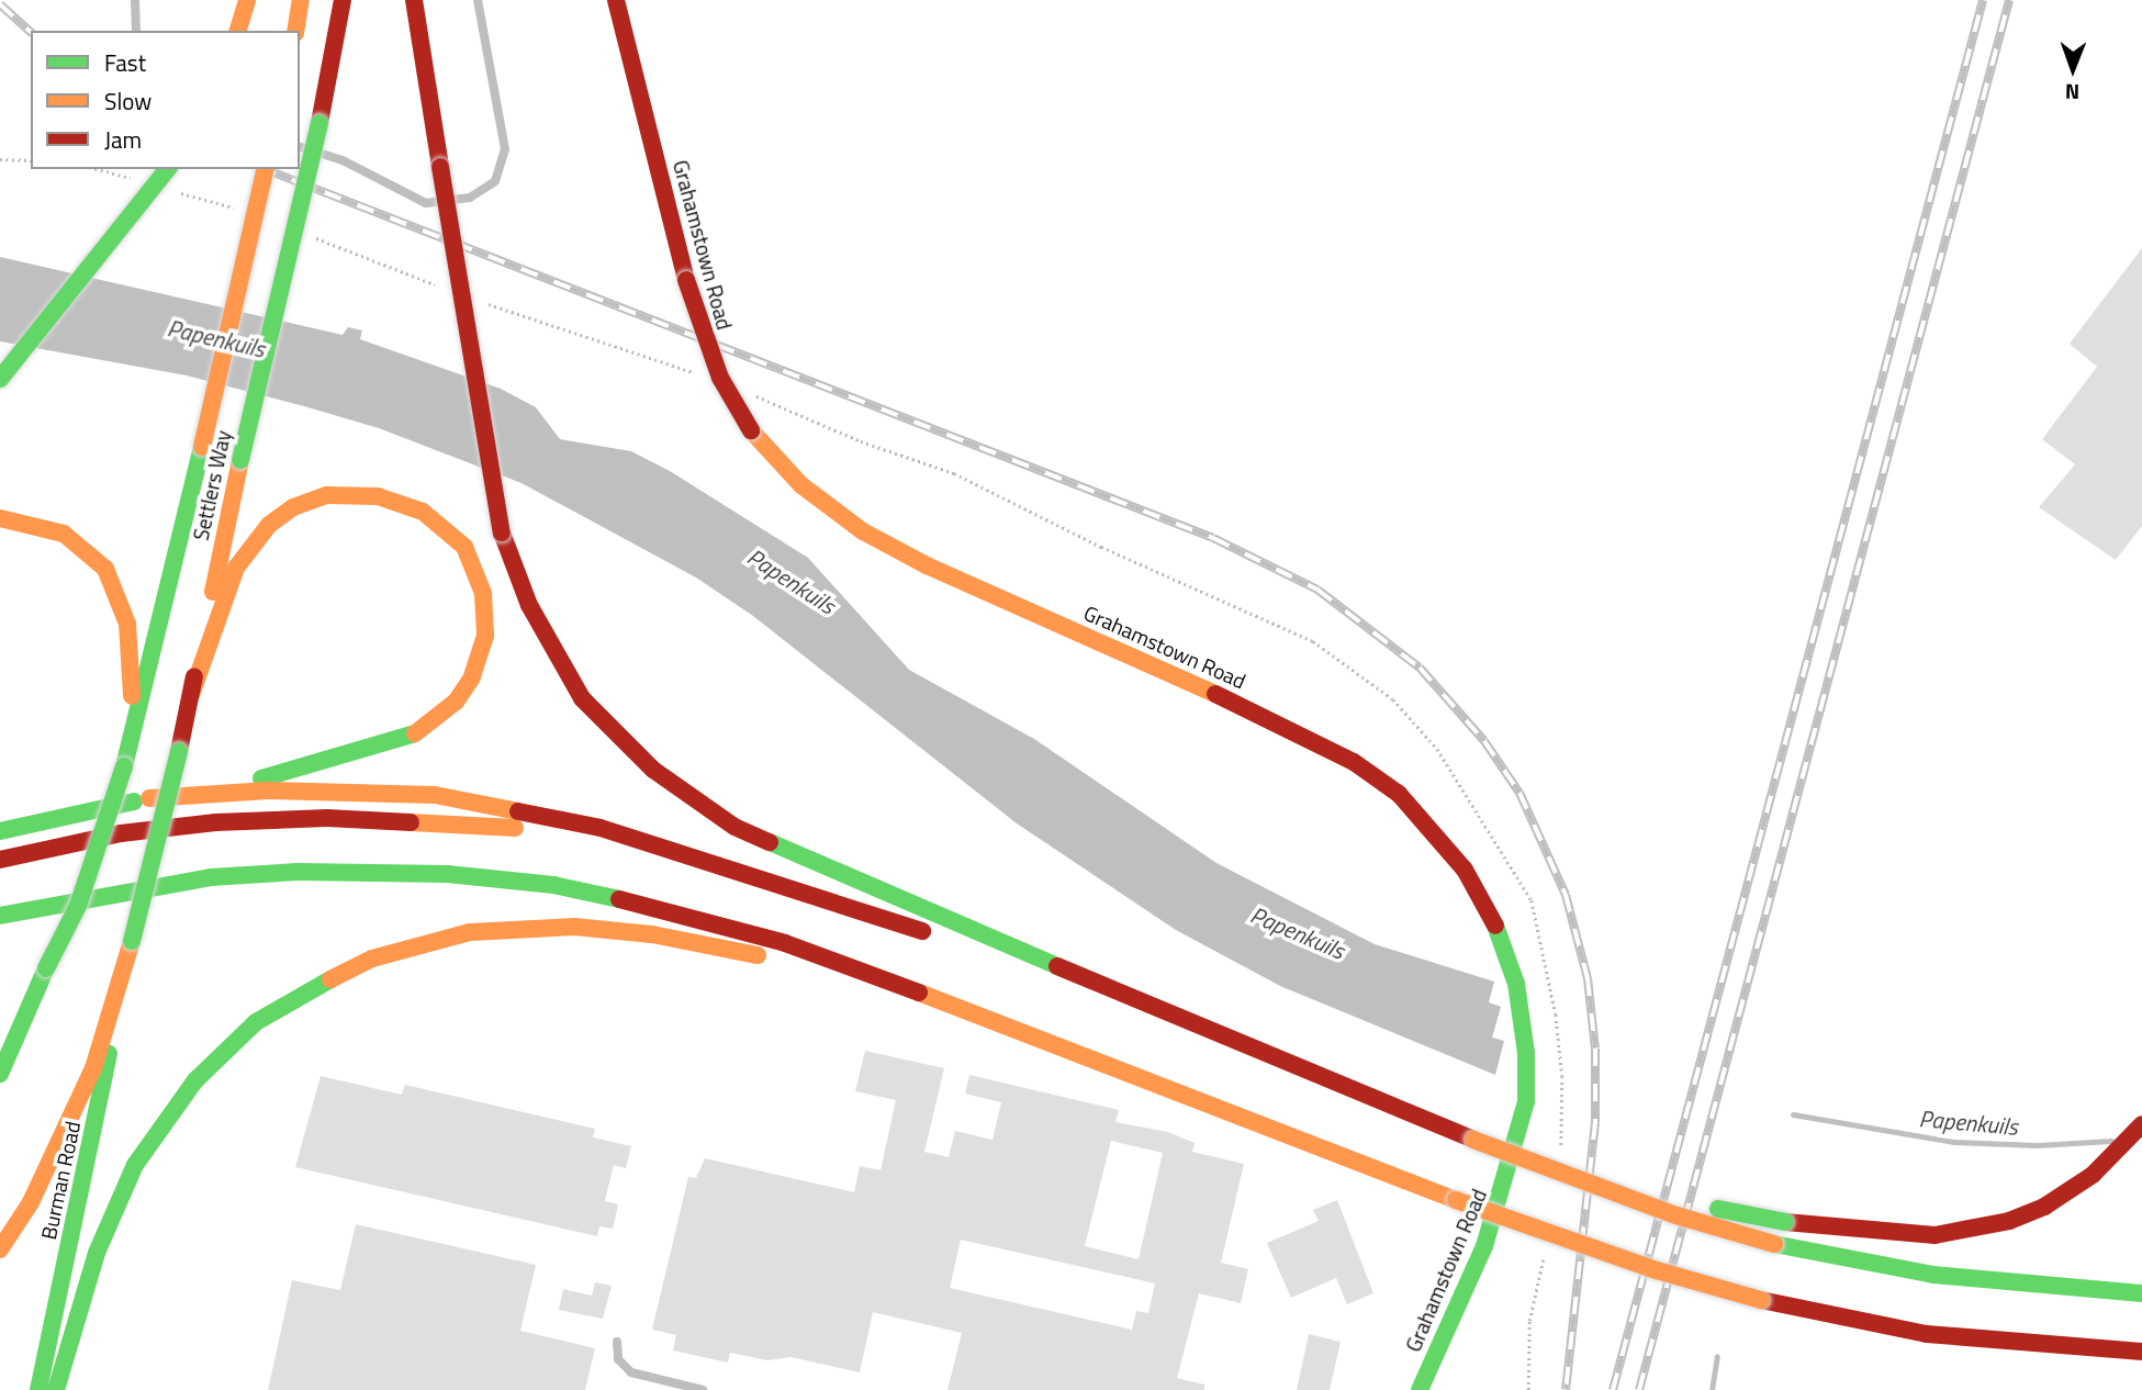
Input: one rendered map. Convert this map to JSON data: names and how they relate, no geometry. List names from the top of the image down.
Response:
{
  "streets": {
    "main road": ["Grahamstown Road", "Settlers Way", "Burman Road"]
  },
  "crossings": [
    ["Settlers Way", "Burman Road"]
  ],
  "water": ["Papenkuils"],
  "legend": ["Fast", "Slow", "Jam"],
  "north": "bottom"
}
